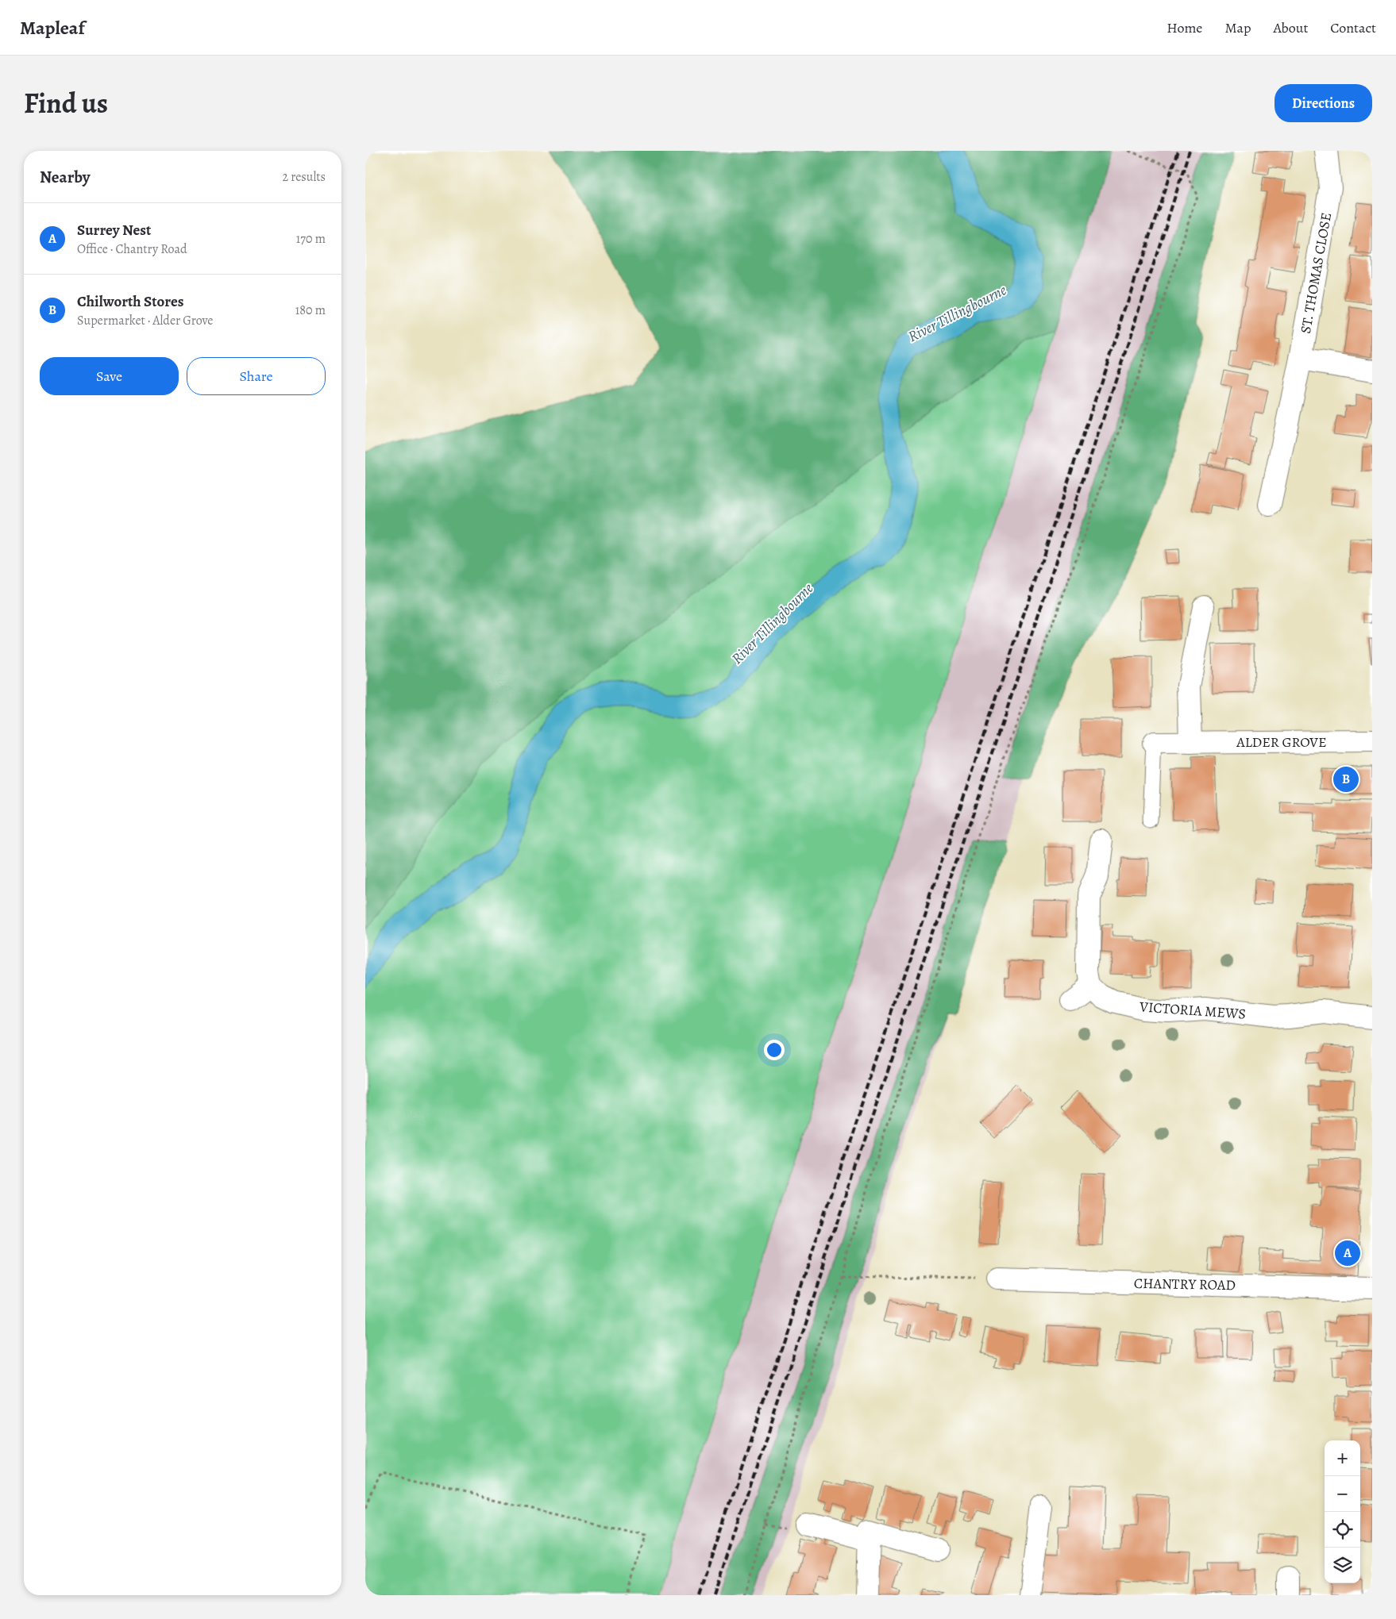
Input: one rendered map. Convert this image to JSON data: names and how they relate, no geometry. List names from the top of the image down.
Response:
{
  "streets": {
    "street": [
      "ST. THOMAS CLOSE",
      "ALDER GROVE",
      "VICTORIA MEWS",
      "CHANTRY ROAD"
    ]
  },
  "water": ["River Tillingbourne"],
  "page": {
    "header": "Mapleaf",
    "nav": [
      "Home",
      "Map",
      "About",
      "Contact"
    ],
    "title": "Find us",
    "buttons": [
      "Directions",
      ["Save", "Share"]
    ],
    "heading": ["Nearby", "2 results"],
    "list": [
      {
        "mark": "A",
        "name": "Surrey Nest",
        "note": "Office · Chantry Road",
        "value": "170 m"
      },
      {
        "mark": "B",
        "name": "Chilworth Stores",
        "note": "Supermarket · Alder Grove",
        "value": "180 m"
      }
    ],
    "pins": ["B", "A"],
    "map_buttons": ["+", "−"]
  }
}
